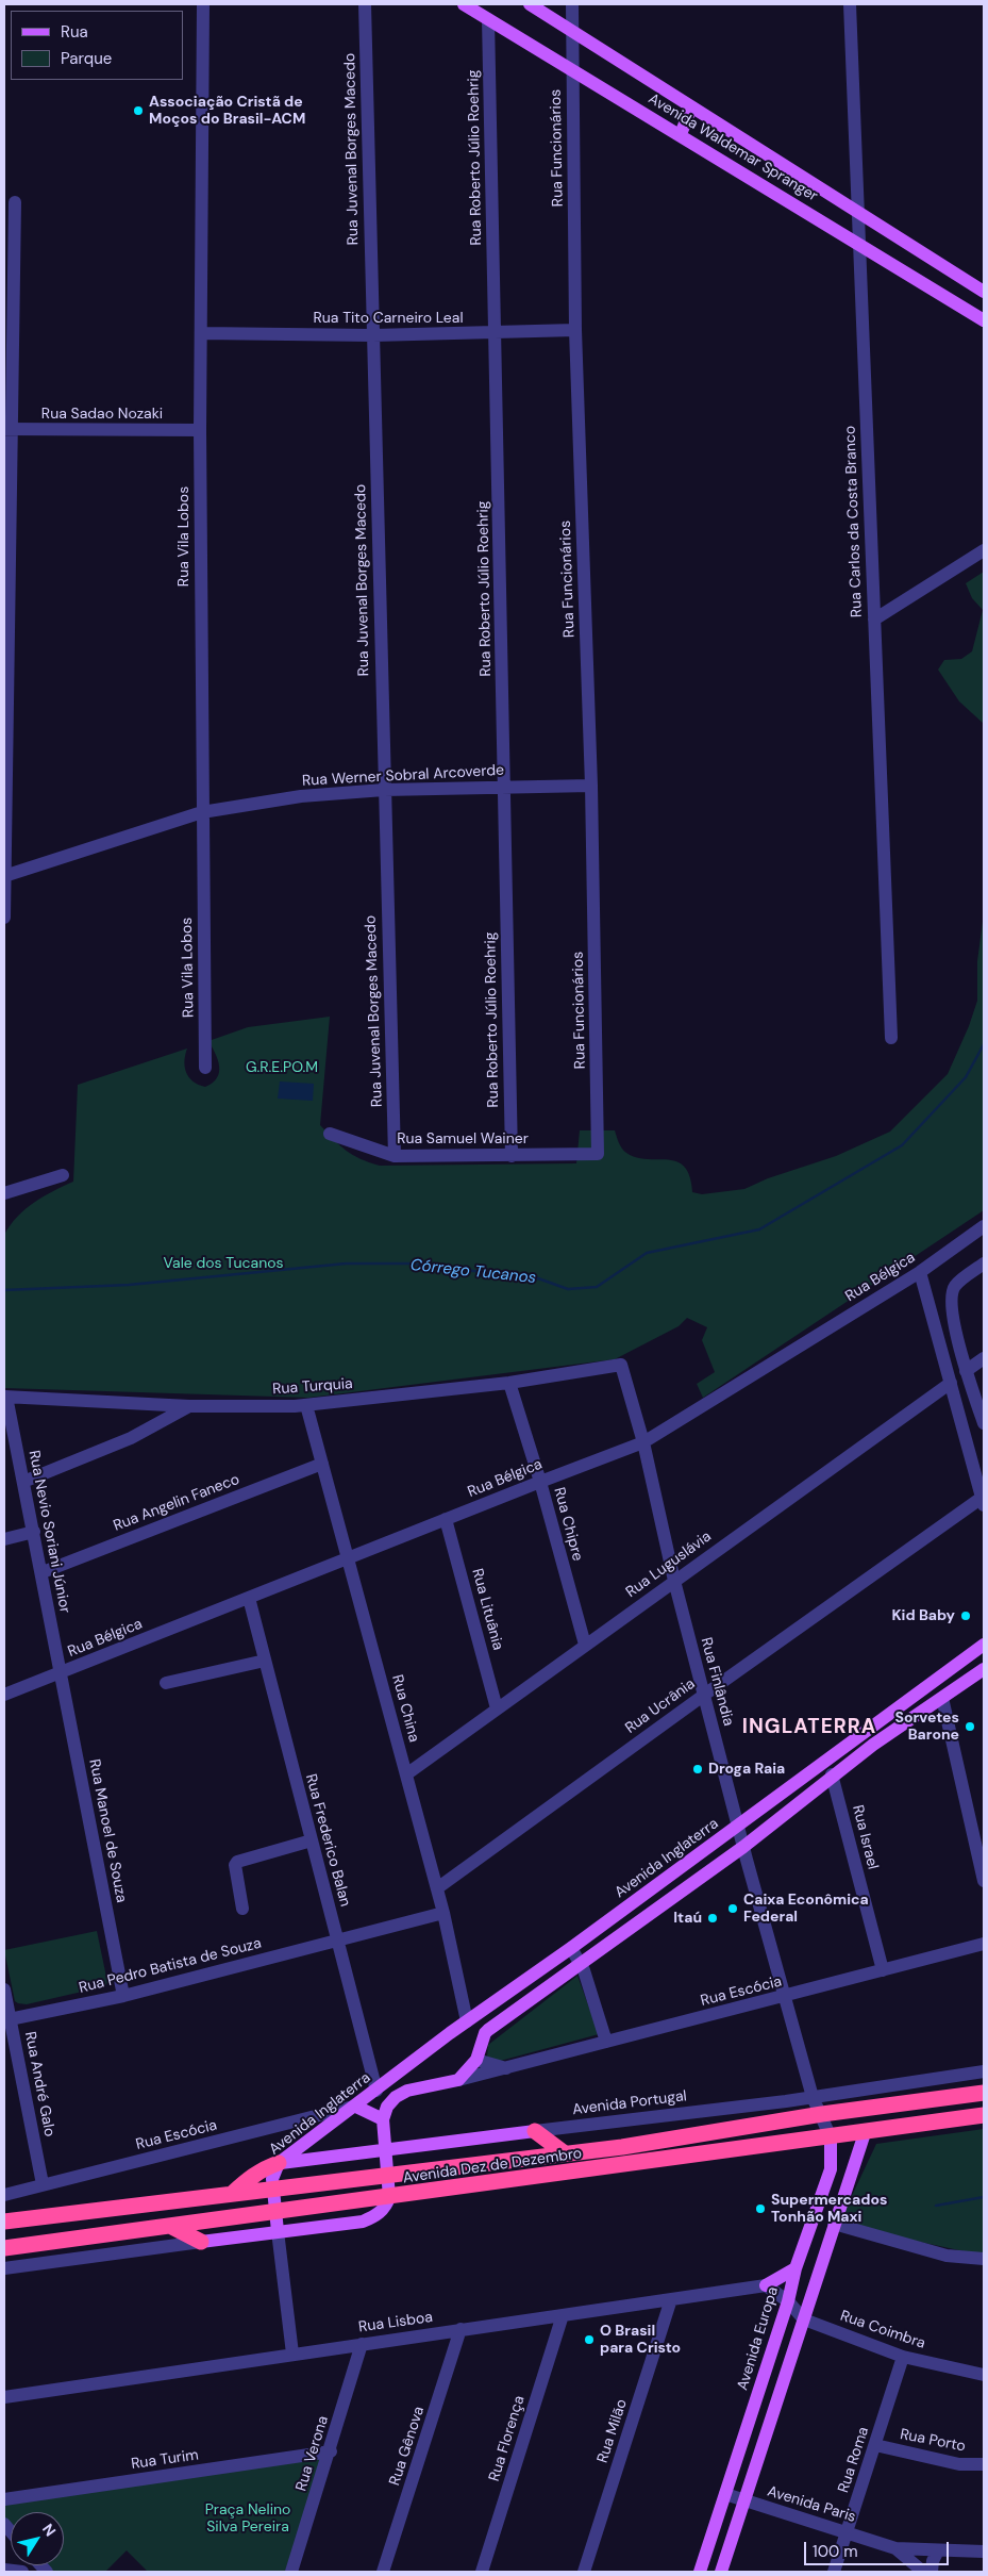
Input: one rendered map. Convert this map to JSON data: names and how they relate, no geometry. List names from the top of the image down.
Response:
{
  "streets": {
    "highway": ["Avenida Dez de Dezembro"],
    "main road": [
      "Avenida Waldemar Spranger",
      "Avenida Inglaterra",
      "Avenida Portugal",
      "Avenida Europa"
    ],
    "street": [
      "Rua Funcionários",
      "Rua Juvenal Borges Macedo",
      "Rua Roberto Júlio Roehrig",
      "Rua Tito Carneiro Leal",
      "Rua Sadao Nozaki",
      "Rua Carlos da Costa Branco",
      "Rua Vila Lobos",
      "Rua Werner Sobral Arcoverde",
      "Rua Samuel Wainer",
      "Rua Bélgica",
      "Rua Turquia",
      "Rua Angelin Faneco",
      "Rua Chipre",
      "Rua Nevio Soriani Júnior",
      "Rua Luguslávia",
      "Rua Lituânia",
      "Rua Finlândia",
      "Rua Ucrânia",
      "Rua China",
      "Rua Manoel de Souza",
      "Rua Israel",
      "Rua Frederico Balan",
      "Rua Pedro Batista de Souza",
      "Rua Escócia",
      "Rua André Galo",
      "Rua Lisboa",
      "Rua Coimbra",
      "Rua Milão",
      "Rua Florença",
      "Rua Porto",
      "Rua Gênova",
      "Rua Verona",
      "Rua Turim",
      "Rua Roma",
      "Avenida Paris"
    ]
  },
  "crossings": [
    ["Rua Funcionários", "Avenida Waldemar Spranger"],
    ["Rua Funcionários", "Rua Tito Carneiro Leal"],
    ["Rua Funcionários", "Rua Werner Sobral Arcoverde"],
    ["Rua Funcionários", "Rua Samuel Wainer"],
    ["Avenida Waldemar Spranger", "Rua Roberto Júlio Roehrig"],
    ["Avenida Waldemar Spranger", "Rua Carlos da Costa Branco"],
    ["Rua Juvenal Borges Macedo", "Rua Tito Carneiro Leal"],
    ["Rua Juvenal Borges Macedo", "Rua Werner Sobral Arcoverde"],
    ["Rua Juvenal Borges Macedo", "Rua Samuel Wainer"],
    ["Rua Roberto Júlio Roehrig", "Rua Tito Carneiro Leal"],
    ["Rua Roberto Júlio Roehrig", "Rua Werner Sobral Arcoverde"],
    ["Rua Roberto Júlio Roehrig", "Rua Samuel Wainer"],
    ["Rua Tito Carneiro Leal", "Rua Vila Lobos"],
    ["Rua Sadao Nozaki", "Rua Vila Lobos"],
    ["Rua Vila Lobos", "Rua Werner Sobral Arcoverde"],
    ["Rua Bélgica", "Rua Chipre"],
    ["Rua Bélgica", "Rua Nevio Soriani Júnior"],
    ["Rua Bélgica", "Rua Lituânia"],
    ["Rua Bélgica", "Rua Finlândia"],
    ["Rua Bélgica", "Rua China"],
    ["Rua Bélgica", "Rua Manoel de Souza"],
    ["Rua Bélgica", "Rua Frederico Balan"],
    ["Rua Turquia", "Rua Chipre"],
    ["Rua Turquia", "Rua Nevio Soriani Júnior"],
    ["Rua Turquia", "Rua Finlândia"],
    ["Rua Turquia", "Rua China"],
    ["Rua Angelin Faneco", "Rua Nevio Soriani Júnior"],
    ["Rua Angelin Faneco", "Rua China"],
    ["Rua Chipre", "Rua Luguslávia"],
    ["Rua Nevio Soriani Júnior", "Rua Manoel de Souza"],
    ["Rua Luguslávia", "Rua Lituânia"],
    ["Rua Luguslávia", "Rua Finlândia"],
    ["Rua Luguslávia", "Rua China"],
    ["Rua Finlândia", "Rua Ucrânia"],
    ["Rua Finlândia", "Avenida Inglaterra"],
    ["Rua Finlândia", "Rua Escócia"],
    ["Rua Finlândia", "Avenida Portugal"],
    ["Rua Finlândia", "Avenida Dez de Dezembro"],
    ["Rua Finlândia", "Avenida Europa"],
    ["Rua Ucrânia", "Rua China"],
    ["Rua China", "Avenida Inglaterra"],
    ["Rua China", "Rua Pedro Batista de Souza"],
    ["Rua Manoel de Souza", "Rua Pedro Batista de Souza"],
    ["Rua Israel", "Rua Escócia"],
    ["Rua Frederico Balan", "Avenida Inglaterra"],
    ["Rua Frederico Balan", "Rua Pedro Batista de Souza"],
    ["Avenida Inglaterra", "Rua Escócia"],
    ["Avenida Inglaterra", "Avenida Portugal"],
    ["Avenida Inglaterra", "Avenida Dez de Dezembro"],
    ["Rua Pedro Batista de Souza", "Rua André Galo"],
    ["Rua Escócia", "Rua André Galo"],
    ["Avenida Dez de Dezembro", "Avenida Europa"],
    ["Rua Lisboa", "Rua Milão"],
    ["Rua Lisboa", "Rua Florença"],
    ["Rua Lisboa", "Rua Gênova"],
    ["Rua Lisboa", "Rua Verona"],
    ["Rua Coimbra", "Rua Roma"],
    ["Avenida Europa", "Avenida Paris"],
    ["Rua Porto", "Rua Roma"],
    ["Rua Verona", "Rua Turim"],
    ["Rua Roma", "Avenida Paris"]
  ],
  "districts": ["INGLATERRA"],
  "water": ["Córrego Tucanos"],
  "parks": ["G.R.E.PO.M", "Vale dos Tucanos", "Praça Nelino Silva Pereira"],
  "places": [
    "Associação Cristã de Moços do Brasil-ACM",
    "Kid Baby",
    "Sorvetes Barone",
    "Droga Raia",
    "Caixa Econômica Federal",
    "Itaú",
    "Supermercados Tonhão Maxi",
    "O Brasil para Cristo"
  ],
  "legend": ["Rua", "Parque"],
  "scale_bar": "100 m",
  "north": "top right"
}
